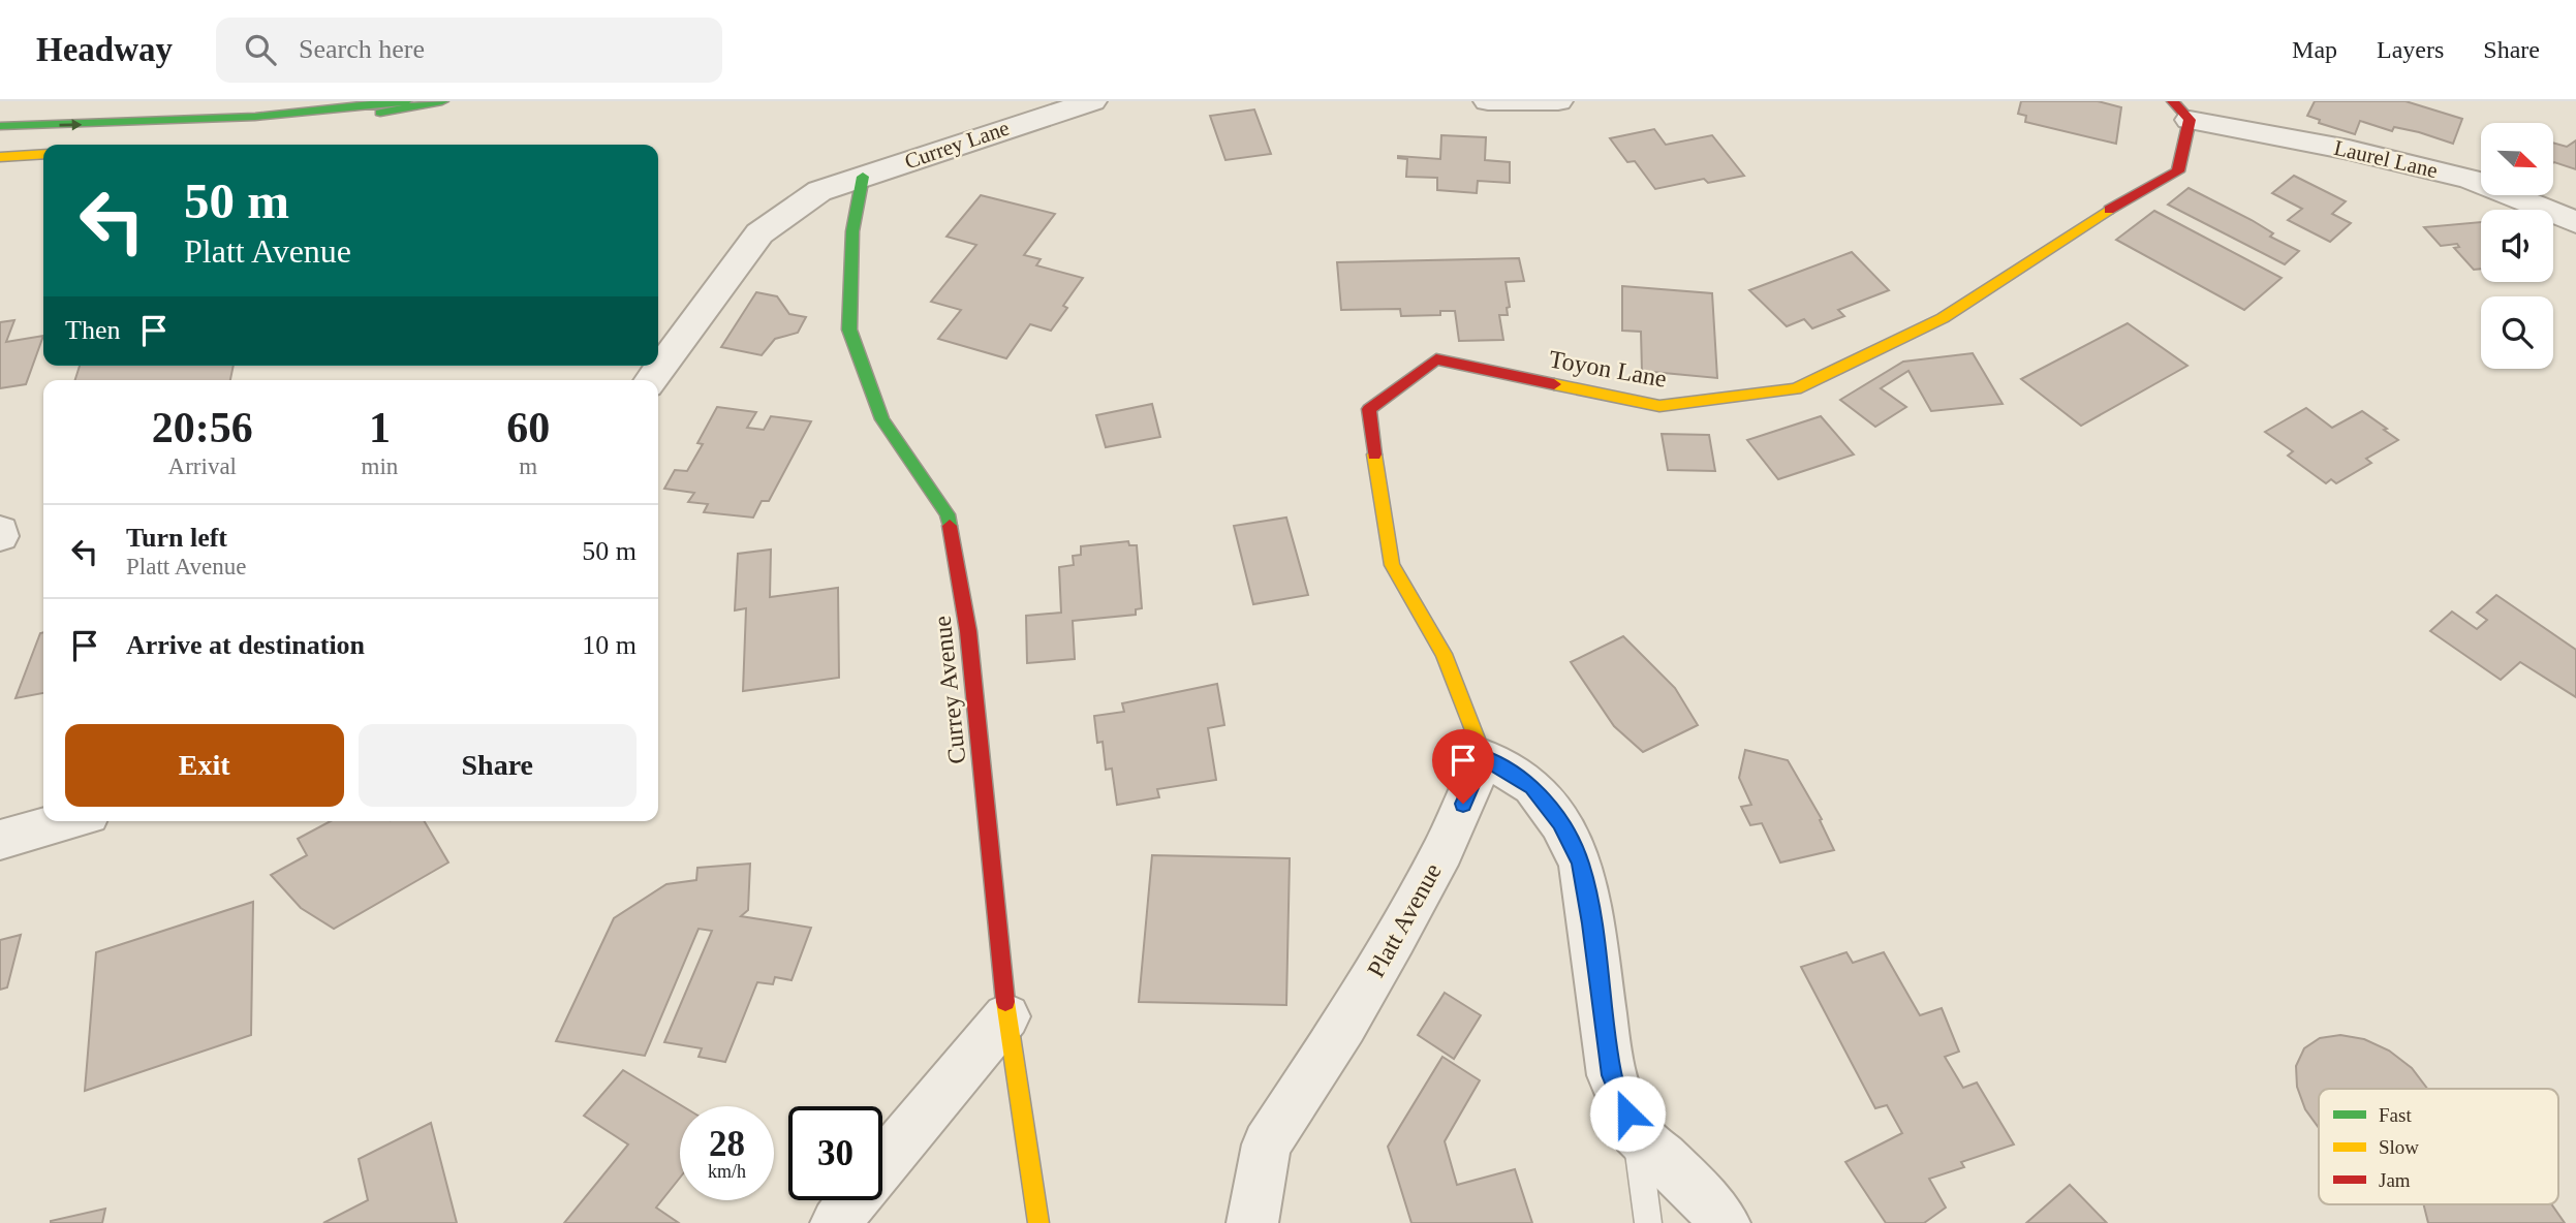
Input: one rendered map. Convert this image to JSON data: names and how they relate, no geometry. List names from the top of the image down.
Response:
{
  "streets": {
    "main road": ["Toyon Lane", "Currey Avenue"],
    "street": ["Currey Lane", "Laurel Lane", "Platt Avenue"]
  },
  "crossings": [
    ["Currey Lane", "Currey Avenue"],
    ["Laurel Lane", "Toyon Lane"],
    ["Toyon Lane", "Platt Avenue"]
  ],
  "legend": ["Fast", "Slow", "Jam"],
  "north": "bottom right",
  "page": {
    "header": "Headway",
    "search": "Search here",
    "nav": ["Map", "Layers", "Share"],
    "turn": ["50 m", "Platt Avenue"],
    "then": "Then",
    "eta": [
      "20:56",
      "Arrival",
      "1",
      "min",
      "60",
      "m"
    ],
    "list": [
      {
        "name": "Turn left",
        "note": "Platt Avenue",
        "value": "50 m"
      },
      {
        "name": "Arrive at destination",
        "value": "10 m"
      }
    ],
    "buttons": ["Exit", "Share"],
    "speed": "28 km/h",
    "limit": "30"
  }
}
